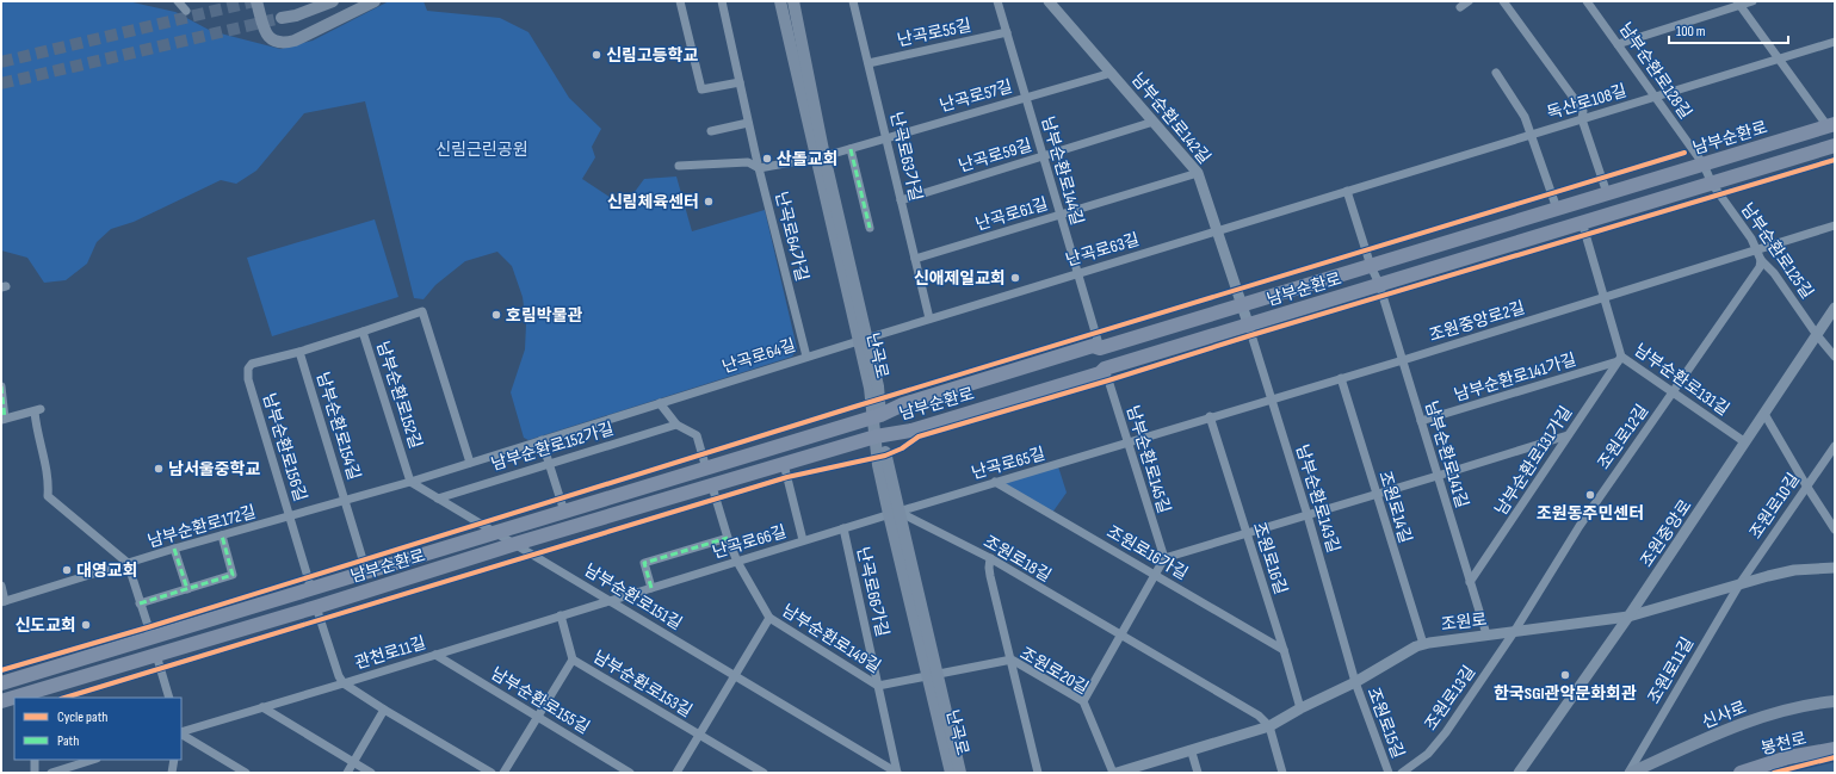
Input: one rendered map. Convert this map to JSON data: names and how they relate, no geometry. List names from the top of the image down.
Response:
{
  "streets": {
    "main road": [
      "남부순환로",
      "난곡로",
      "신사로",
      "봉천로"
    ],
    "street": [
      "난곡로55길",
      "남부순환로128길",
      "난곡로57길",
      "독산로108길",
      "남부순환로142길",
      "난곡로59길",
      "난곡로63가길",
      "남부순환로144길",
      "난곡로61길",
      "난곡로64가길",
      "난곡로63길",
      "남부순환로125길",
      "조원중앙로2길",
      "난곡로64길",
      "남부순환로141가길",
      "남부순환로131길",
      "남부순환로152길",
      "남부순환로154길",
      "조원로12길",
      "남부순환로152가길",
      "남부순환로156길",
      "남부순환로141길",
      "남부순환로145길",
      "남부순환로131가길",
      "난곡로65길",
      "남부순환로143길",
      "조원로10길",
      "조원로14길",
      "남부순환로172길",
      "조원중앙로",
      "난곡로66길",
      "조원로16가길",
      "조원로18길",
      "조원로16길",
      "난곡로66가길",
      "남부순환로151길",
      "조원로",
      "남부순환로149길",
      "관천로11길",
      "조원로20길",
      "조원로11길",
      "남부순환로153길",
      "조원로13길",
      "남부순환로155길",
      "조원로15길"
    ]
  },
  "crossings": [
    ["난곡로55길", "난곡로63가길"],
    ["난곡로55길", "남부순환로144길"],
    ["남부순환로128길", "독산로108길"],
    ["남부순환로128길", "남부순환로"],
    ["남부순환로128길", "남부순환로125길"],
    ["난곡로57길", "남부순환로142길"],
    ["난곡로57길", "난곡로63가길"],
    ["난곡로57길", "남부순환로144길"],
    ["난곡로57길", "난곡로64가길"],
    ["난곡로57길", "난곡로"],
    ["독산로108길", "난곡로63길"],
    ["독산로108길", "남부순환로141길"],
    ["남부순환로142길", "남부순환로"],
    ["남부순환로142길", "난곡로59길"],
    ["남부순환로142길", "난곡로61길"],
    ["남부순환로142길", "난곡로63길"],
    ["남부순환로142길", "남부순환로143길"],
    ["남부순환로", "남부순환로144길"],
    ["남부순환로", "남부순환로125길"],
    ["남부순환로", "난곡로"],
    ["남부순환로", "남부순환로131길"],
    ["남부순환로", "남부순환로154길"],
    ["남부순환로", "남부순환로156길"],
    ["남부순환로", "남부순환로141길"],
    ["남부순환로", "남부순환로145길"],
    ["남부순환로", "남부순환로143길"],
    ["남부순환로", "남부순환로151길"],
    ["남부순환로", "남부순환로149길"],
    ["난곡로59길", "난곡로63가길"],
    ["난곡로59길", "남부순환로144길"],
    ["난곡로63가길", "난곡로61길"],
    ["난곡로63가길", "난곡로63길"],
    ["남부순환로144길", "난곡로61길"],
    ["남부순환로144길", "난곡로63길"],
    ["난곡로64가길", "난곡로64길"],
    ["난곡로63길", "난곡로64길"],
    ["난곡로63길", "난곡로"],
    ["난곡로63길", "남부순환로141길"],
    ["남부순환로125길", "조원중앙로2길"],
    ["남부순환로125길", "조원로12길"],
    ["남부순환로125길", "조원중앙로"],
    ["조원중앙로2길", "남부순환로131길"],
    ["조원중앙로2길", "남부순환로141길"],
    ["조원중앙로2길", "남부순환로145길"],
    ["조원중앙로2길", "난곡로65길"],
    ["조원중앙로2길", "남부순환로143길"],
    ["조원중앙로2길", "조원로14길"],
    ["조원중앙로2길", "조원로16길"],
    ["난곡로64길", "난곡로"],
    ["난곡로64길", "남부순환로152길"],
    ["난곡로64길", "남부순환로172길"],
    ["난곡로", "난곡로65길"],
    ["난곡로", "난곡로66길"],
    ["난곡로", "조원로18길"],
    ["난곡로", "남부순환로149길"],
    ["난곡로", "조원로20길"],
    ["남부순환로141가길", "남부순환로131길"],
    ["남부순환로141가길", "남부순환로141길"],
    ["남부순환로141가길", "남부순환로131가길"],
    ["남부순환로131길", "조원로12길"],
    ["남부순환로131길", "남부순환로131가길"],
    ["남부순환로131길", "조원중앙로"],
    ["남부순환로152길", "남부순환로172길"],
    ["남부순환로154길", "남부순환로156길"],
    ["남부순환로154길", "남부순환로172길"],
    ["조원로12길", "조원로"],
    ["조원로12길", "조원로13길"],
    ["남부순환로156길", "남부순환로172길"],
    ["남부순환로141길", "남부순환로131가길"],
    ["남부순환로141길", "조원로"],
    ["남부순환로145길", "난곡로65길"],
    ["난곡로65길", "난곡로66길"],
    ["난곡로65길", "조원로16가길"],
    ["난곡로65길", "조원로18길"],
    ["남부순환로143길", "조원로"],
    ["남부순환로143길", "조원로15길"],
    ["조원로10길", "조원로"],
    ["조원로10길", "조원로11길"],
    ["조원로14길", "조원로"],
    ["조원중앙로", "조원로"],
    ["난곡로66길", "조원로18길"],
    ["난곡로66길", "난곡로66가길"],
    ["난곡로66길", "남부순환로151길"],
    ["난곡로66길", "남부순환로149길"],
    ["난곡로66길", "관천로11길"],
    ["조원로16가길", "조원로16길"],
    ["조원로18길", "조원로"],
    ["조원로16길", "조원로"],
    ["난곡로66가길", "남부순환로151길"],
    ["난곡로66가길", "남부순환로149길"],
    ["남부순환로151길", "관천로11길"],
    ["조원로", "조원로20길"],
    ["조원로", "조원로11길"],
    ["조원로", "조원로13길"],
    ["조원로", "조원로15길"],
    ["남부순환로149길", "조원로20길"],
    ["관천로11길", "남부순환로153길"],
    ["관천로11길", "남부순환로155길"],
    ["조원로11길", "신사로"],
    ["남부순환로153길", "남부순환로155길"]
  ],
  "parks": ["신림근린공원"],
  "places": [
    "신림고등학교",
    "산돌교회",
    "신림체육센터",
    "신애제일교회",
    "호림박물관",
    "남서울중학교",
    "조원동주민센터",
    "대영교회",
    "신도교회",
    "한국SGI관악문화회관"
  ],
  "legend": ["Cycle path", "Path"],
  "scale_bar": "100 m"
}
